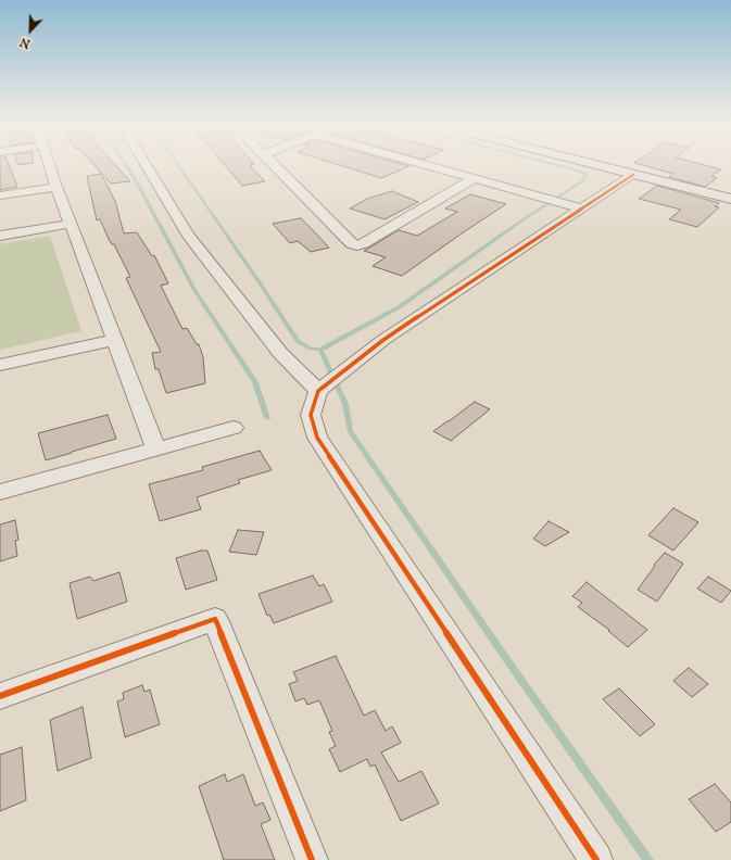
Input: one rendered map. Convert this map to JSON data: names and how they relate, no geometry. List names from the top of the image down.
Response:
{
  "north": "bottom left"
}
